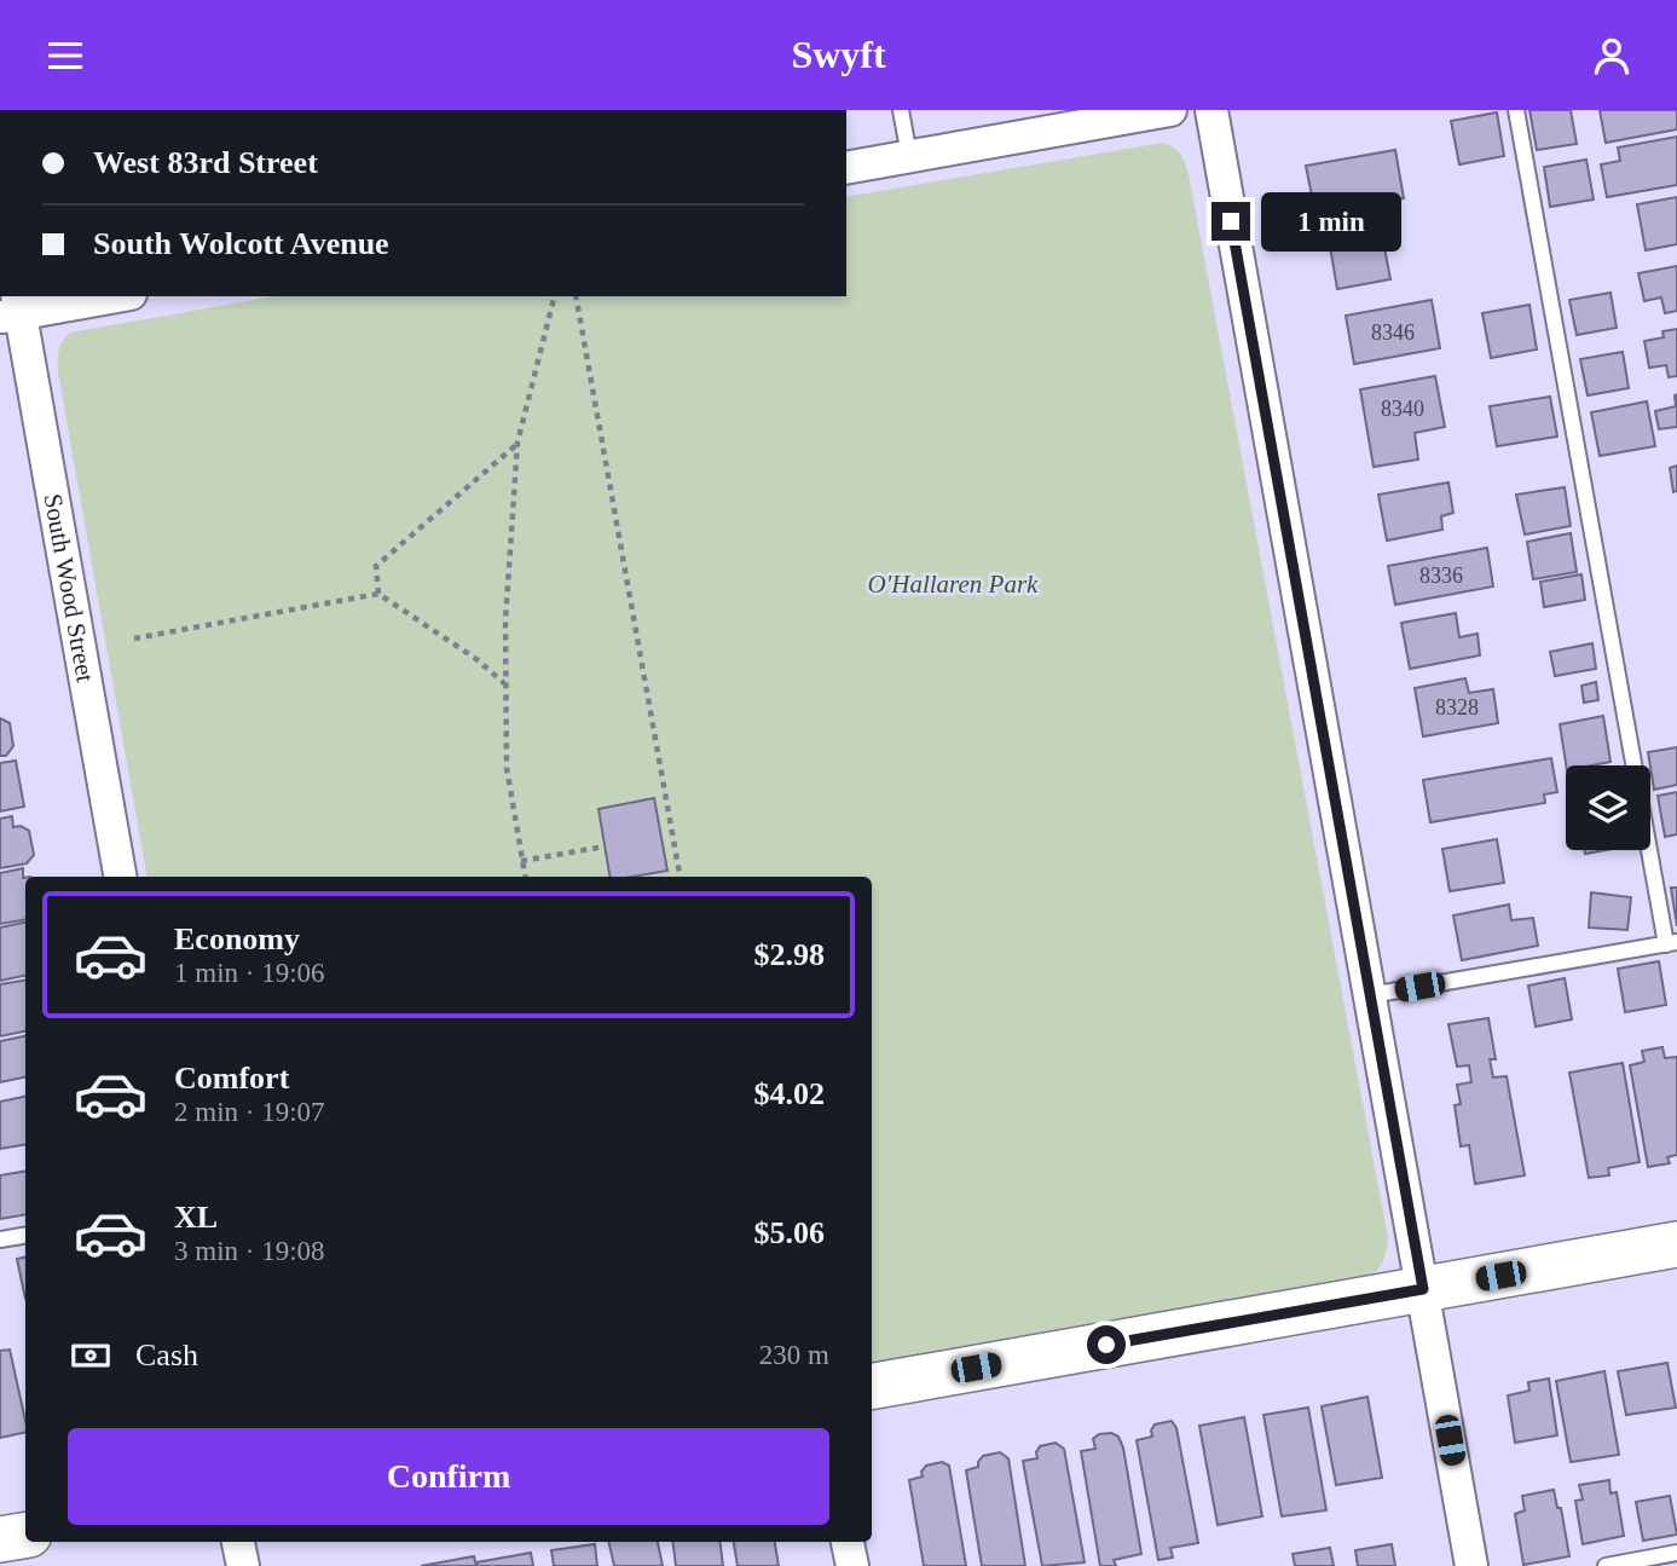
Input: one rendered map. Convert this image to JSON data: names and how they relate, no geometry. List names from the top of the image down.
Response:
{
  "streets": {
    "street": ["South Wood Street"]
  },
  "parks": ["O'Hallaren Park"],
  "house_numbers": [
    "8346",
    "8340",
    "8336",
    "8328"
  ],
  "page": {
    "header": "Swyft",
    "banner": ["West 83rd Street", "South Wolcott Avenue"],
    "bubble": "1 min",
    "list": [
      {
        "name": "Economy",
        "note": "1 min · 19:06",
        "value": "$2.98"
      },
      {
        "name": "Comfort",
        "note": "2 min · 19:07",
        "value": "$4.02"
      },
      {
        "name": "XL",
        "note": "3 min · 19:08",
        "value": "$5.06"
      }
    ],
    "pay": ["Cash", "230 m"],
    "buttons": "Confirm"
  }
}
